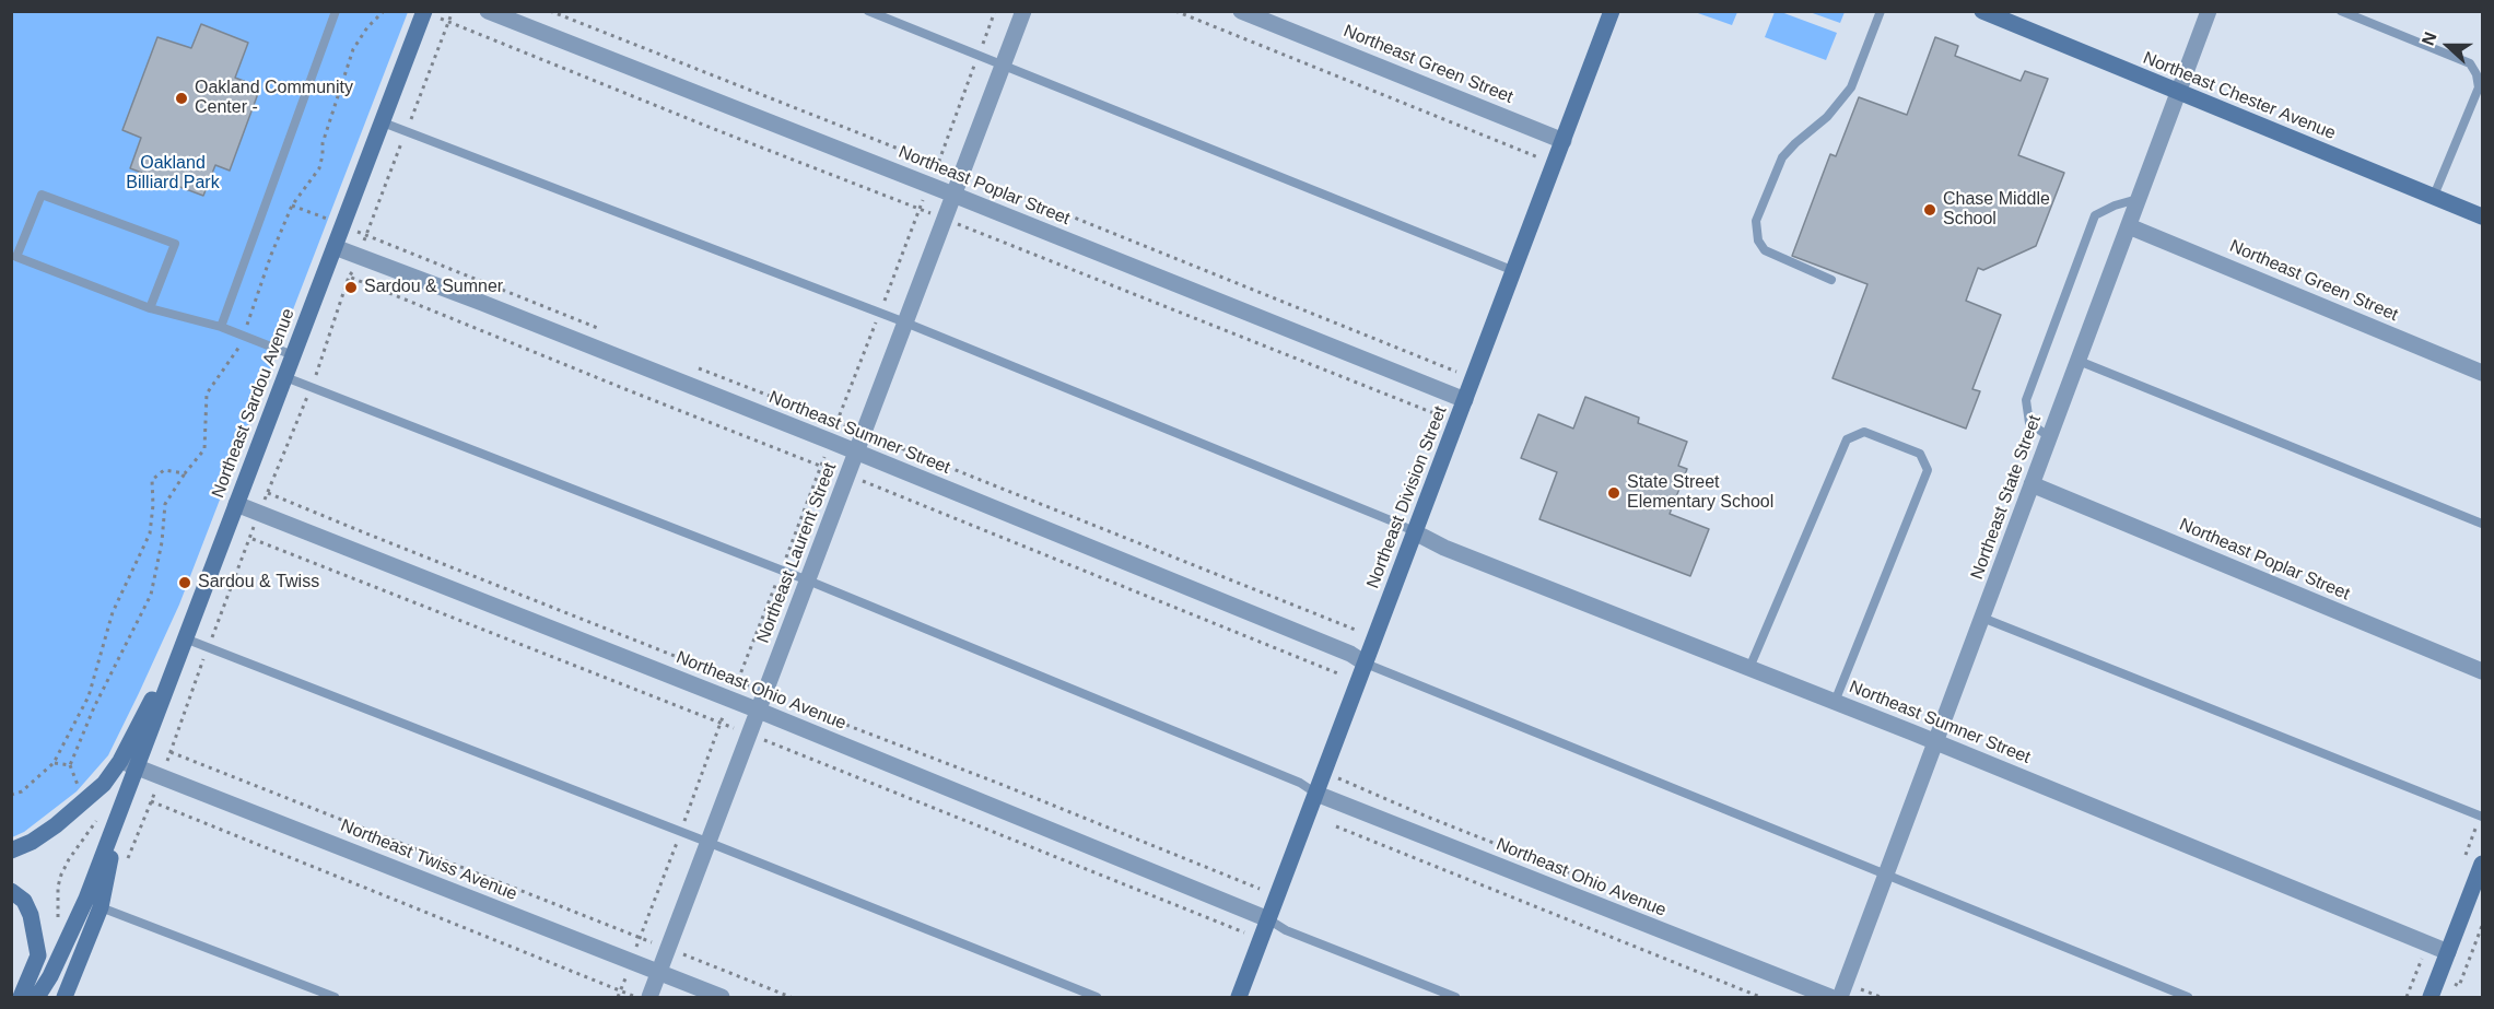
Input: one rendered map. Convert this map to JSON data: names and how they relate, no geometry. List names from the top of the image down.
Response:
{
  "streets": {
    "street": [
      "Northeast Green Street",
      "Northeast Chester Avenue",
      "Northeast Poplar Street",
      "Northeast Sardou Avenue",
      "Northeast Sumner Street",
      "Northeast Division Street",
      "Northeast State Street",
      "Northeast Laurent Street",
      "Northeast Ohio Avenue",
      "Northeast Twiss Avenue"
    ]
  },
  "crossings": [
    ["Northeast Green Street", "Northeast Division Street"],
    ["Northeast Green Street", "Northeast State Street"],
    ["Northeast Chester Avenue", "Northeast State Street"],
    ["Northeast Poplar Street", "Northeast Division Street"],
    ["Northeast Poplar Street", "Northeast State Street"],
    ["Northeast Poplar Street", "Northeast Laurent Street"],
    ["Northeast Sardou Avenue", "Northeast Sumner Street"],
    ["Northeast Sardou Avenue", "Northeast Ohio Avenue"],
    ["Northeast Sardou Avenue", "Northeast Twiss Avenue"],
    ["Northeast Sumner Street", "Northeast Division Street"],
    ["Northeast Sumner Street", "Northeast State Street"],
    ["Northeast Sumner Street", "Northeast Laurent Street"],
    ["Northeast Division Street", "Northeast Ohio Avenue"],
    ["Northeast Laurent Street", "Northeast Ohio Avenue"],
    ["Northeast Laurent Street", "Northeast Twiss Avenue"]
  ],
  "parks": ["Oakland Billiard Park"],
  "places": [
    "Oakland Community Center -",
    "Chase Middle School",
    "Sardou & Sumner",
    "State Street Elementary School",
    "Sardou & Twiss"
  ],
  "north": "left"
}
